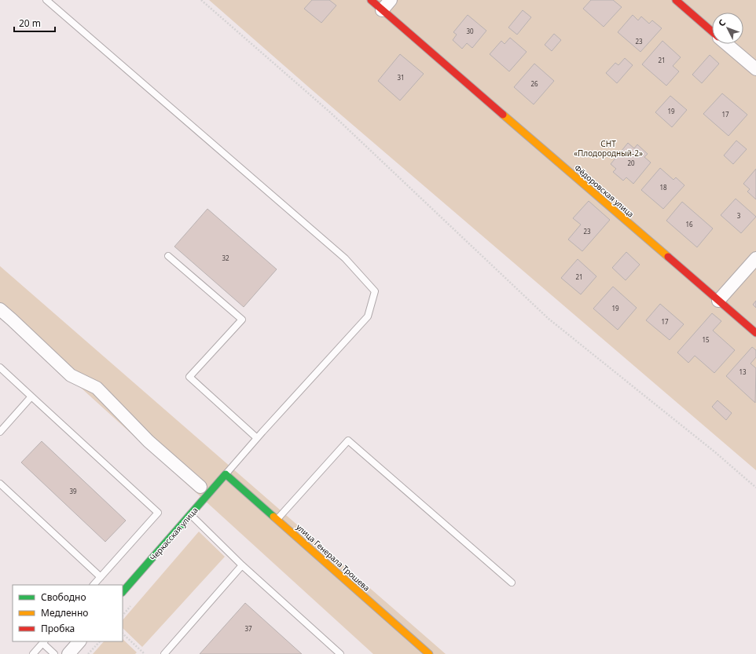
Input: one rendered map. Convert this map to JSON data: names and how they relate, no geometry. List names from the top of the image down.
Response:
{
  "streets": {
    "street": ["Фёдоровская улица", "Черкасская улица", "улица Генерала Трошева"]
  },
  "crossings": [
    ["Черкасская улица", "улица Генерала Трошева"]
  ],
  "parks": ["СНТ «Плодородный-2»"],
  "house_numbers": [
    "30",
    "23",
    "21",
    "31",
    "26",
    "19",
    "17",
    "20",
    "18",
    "3",
    "16",
    "23",
    "32",
    "21",
    "19",
    "17",
    "15",
    "13",
    "39",
    "37"
  ],
  "legend": ["Свободно", "Медленно", "Пробка"],
  "scale_bar": "20 m",
  "north": "top left"
}
